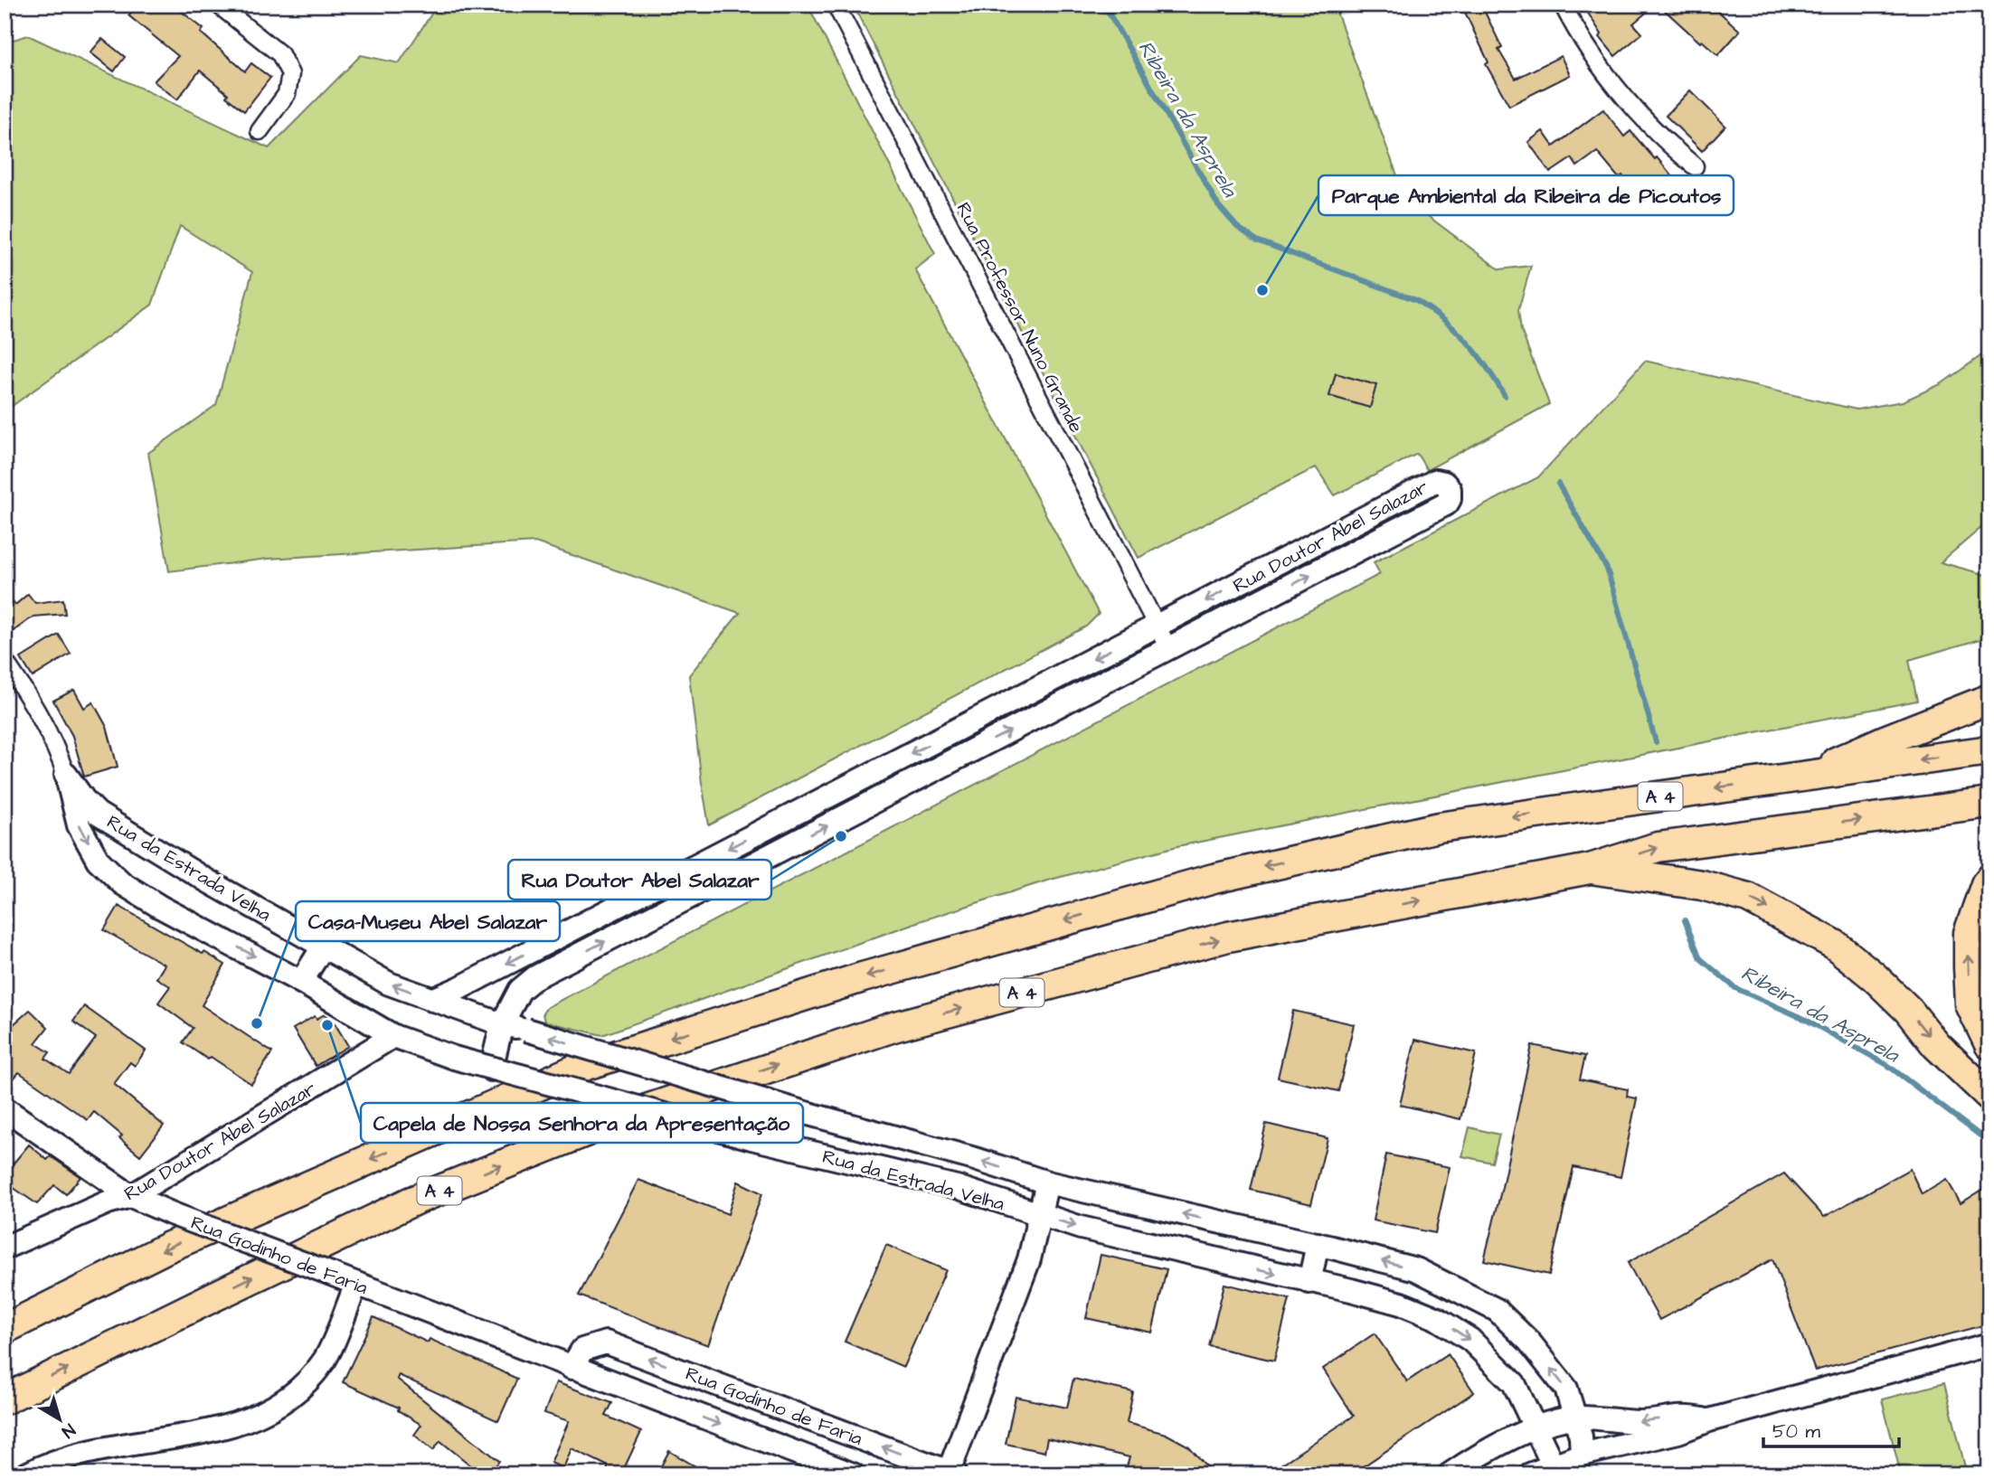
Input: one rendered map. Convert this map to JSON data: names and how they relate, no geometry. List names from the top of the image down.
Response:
{
  "streets": {
    "highway": ["A 4"],
    "street": [
      "Rua Professor Nuno Grande",
      "Rua Doutor Abel Salazar",
      "Rua da Estrada Velha",
      "Rua Godinho de Faria"
    ]
  },
  "crossings": [
    ["Rua Professor Nuno Grande", "Rua Doutor Abel Salazar"],
    ["Rua Doutor Abel Salazar", "Rua da Estrada Velha"],
    ["Rua Doutor Abel Salazar", "Rua Godinho de Faria"]
  ],
  "water": ["Ribeira da Asprela"],
  "places": [
    "Parque Ambiental da Ribeira de Picoutos",
    "Rua Doutor Abel Salazar",
    "Casa-Museu Abel Salazar",
    "Capela de Nossa Senhora da Apresentação"
  ],
  "scale_bar": "50 m",
  "north": "bottom right"
}
